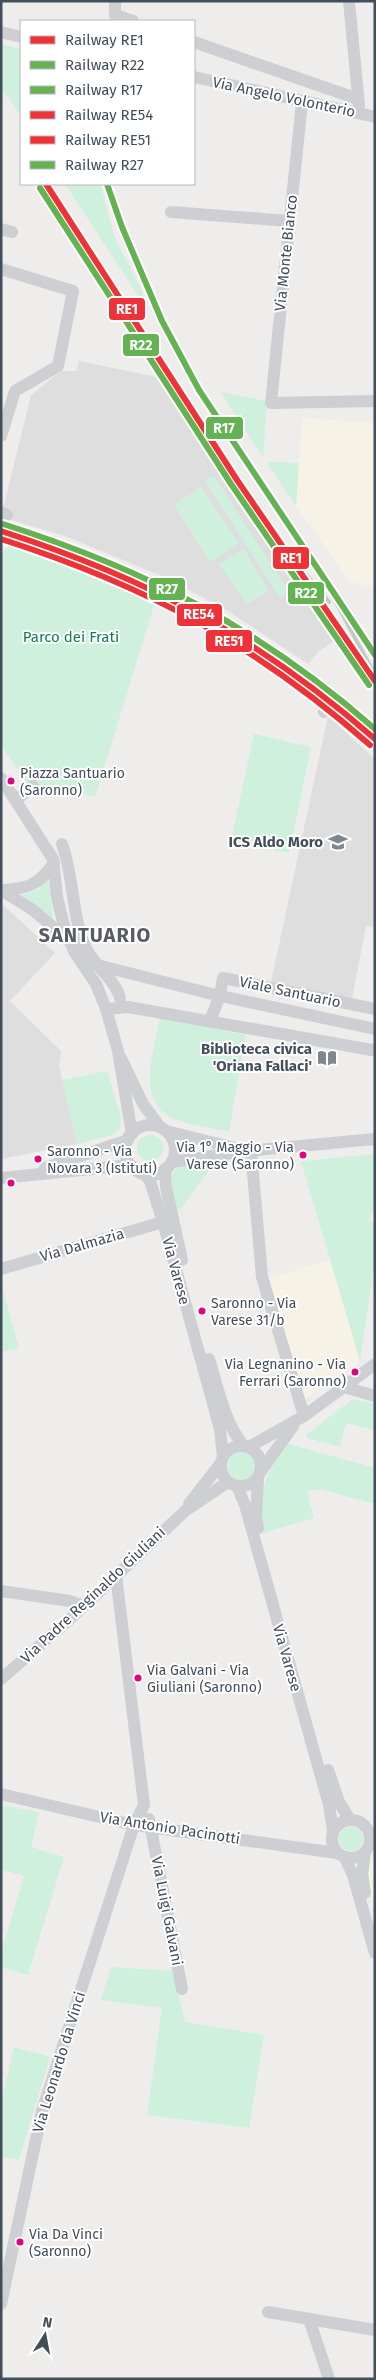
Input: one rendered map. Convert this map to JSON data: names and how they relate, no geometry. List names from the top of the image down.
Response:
{
  "streets": {
    "street": [
      "Via Angelo Volonterio",
      "Via Monte Bianco",
      "Viale Santuario",
      "Via Dalmazia",
      "Via Varese",
      "Via Padre Reginaldo Giuliani",
      "Via Antonio Pacinotti",
      "Via Luigi Galvani",
      "Via Leonardo da Vinci"
    ]
  },
  "crossings": [
    ["Via Angelo Volonterio", "Via Monte Bianco"],
    ["Via Dalmazia", "Via Varese"],
    ["Via Varese", "Via Padre Reginaldo Giuliani"],
    ["Via Varese", "Via Antonio Pacinotti"],
    ["Via Padre Reginaldo Giuliani", "Via Luigi Galvani"],
    ["Via Antonio Pacinotti", "Via Luigi Galvani"],
    ["Via Antonio Pacinotti", "Via Leonardo da Vinci"]
  ],
  "districts": ["SANTUARIO"],
  "parks": ["Parco dei Frati"],
  "places": {
    "other": [
      "Piazza Santuario (Saronno)",
      "Via 1° Maggio - Via Varese (Saronno)",
      "Saronno - Via Novara 3 (Istituti)",
      "Saronno - Via Varese 31/b",
      "Via Legnanino - Via Ferrari (Saronno)",
      "Via Galvani - Via Giuliani (Saronno)",
      "Via Da Vinci (Saronno)"
    ],
    "school or university": ["ICS Aldo Moro"],
    "library": ["Biblioteca civica 'Oriana Fallaci'"]
  },
  "lines": [
    "rail line RE1",
    "rail line R17",
    "rail line R22",
    "rail line R27",
    "rail line RE54",
    "rail line RE51"
  ],
  "legend": [
    "Railway RE1",
    "Railway R22",
    "Railway R17",
    "Railway RE54",
    "Railway RE51",
    "Railway R27"
  ],
  "north": "top"
}
